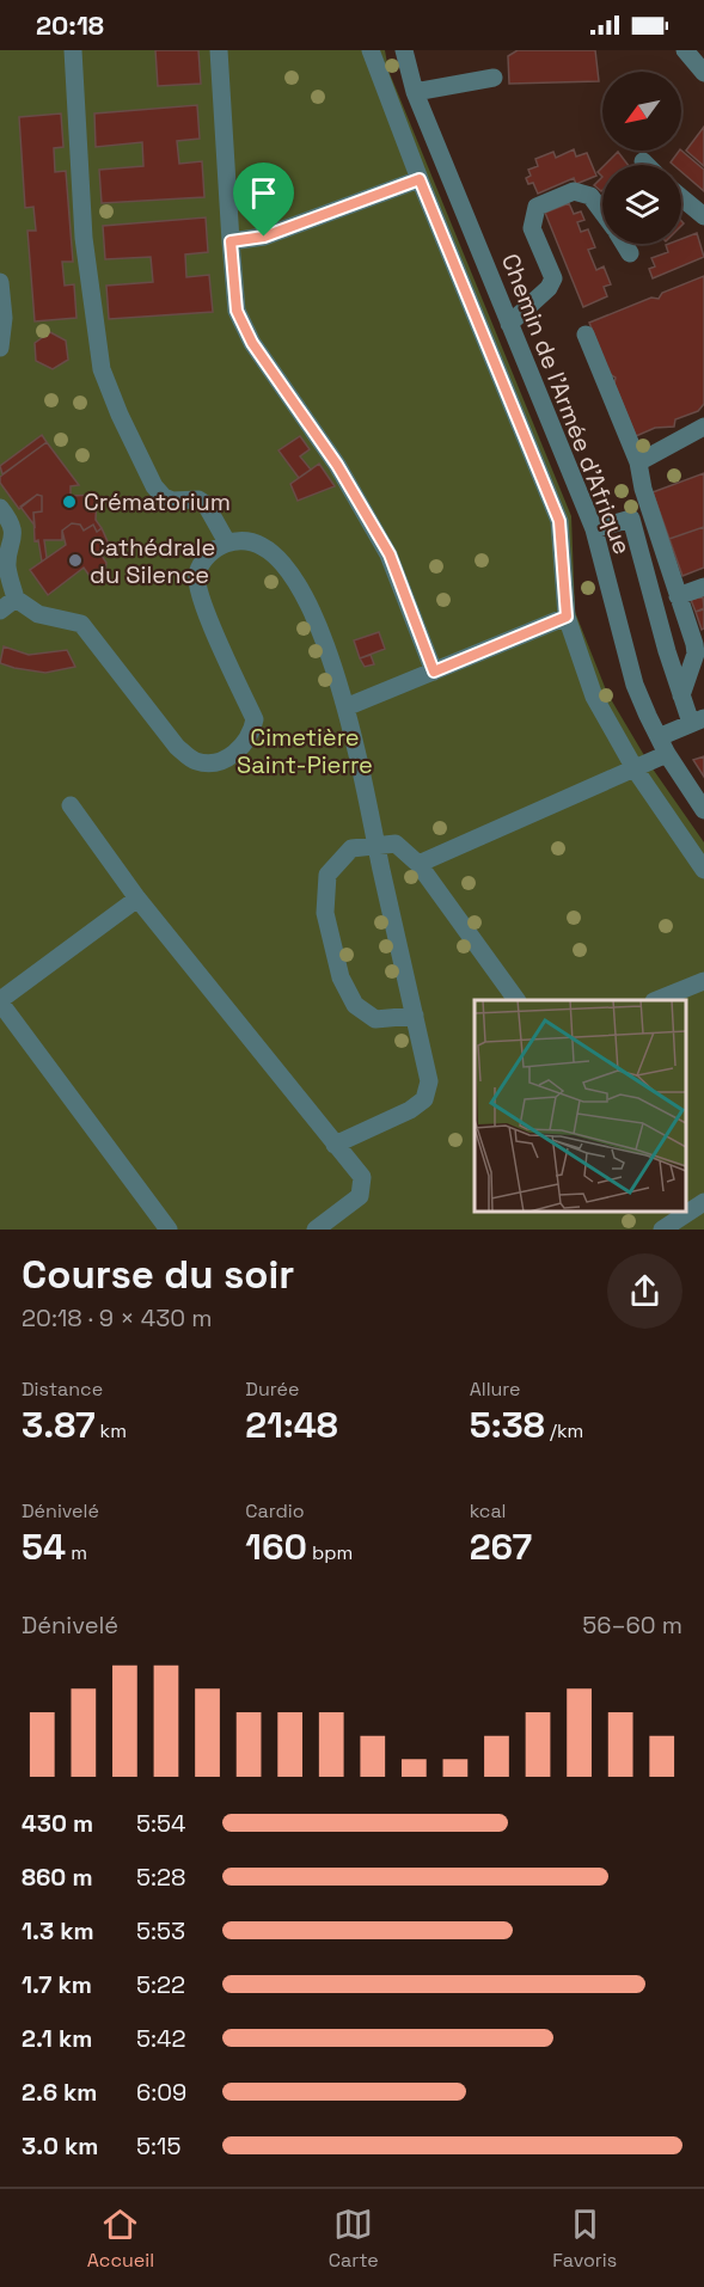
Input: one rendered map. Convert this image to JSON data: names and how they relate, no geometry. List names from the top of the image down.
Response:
{
  "streets": {
    "street": ["Chemin de l'Armée d'Afrique"]
  },
  "parks": ["Cimetière Saint-Pierre"],
  "places": ["Crématorium", "Cathédrale du Silence"],
  "north": "bottom left",
  "page": {
    "status": "20:18",
    "heading": ["Course du soir", "20:18 · 9 × 430 m"],
    "stats": [
      ["Distance", "3.87 km"],
      ["Durée", "21:48"],
      ["Allure", "5:38 /km"],
      ["Dénivelé", "54 m"],
      ["Cardio", "160 bpm"],
      ["kcal", "267"]
    ],
    "chart": ["Dénivelé", "56–60 m"],
    "list": [
      {
        "name": "430 m",
        "note": "5:54"
      },
      {
        "name": "860 m",
        "note": "5:28"
      },
      {
        "name": "1.3 km",
        "note": "5:53"
      },
      {
        "name": "1.7 km",
        "note": "5:22"
      },
      {
        "name": "2.1 km",
        "note": "5:42"
      },
      {
        "name": "2.6 km",
        "note": "6:09"
      },
      {
        "name": "3.0 km",
        "note": "5:15"
      }
    ],
    "tabs": ["Accueil", "Carte", "Favoris"]
  }
}
